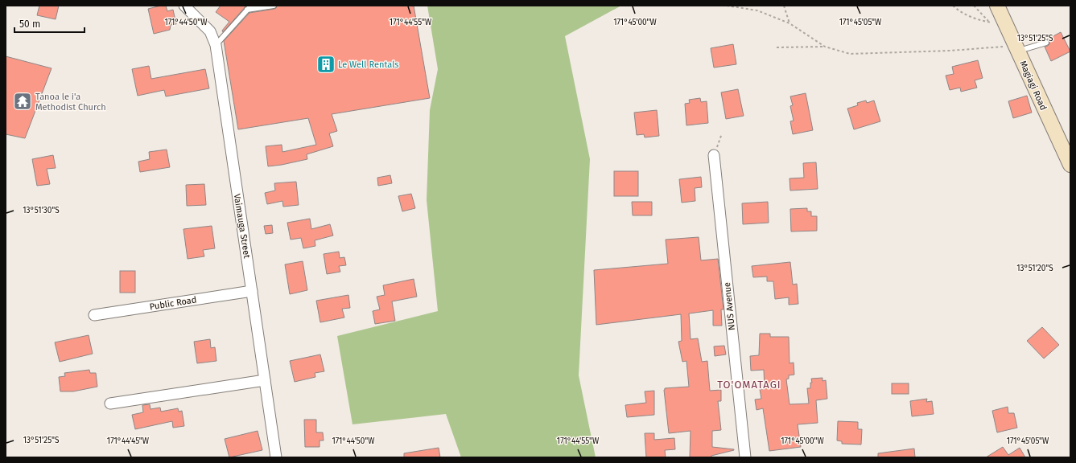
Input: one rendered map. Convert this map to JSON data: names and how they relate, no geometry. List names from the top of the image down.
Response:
{
  "streets": {
    "street": [
      "Magiagi Road",
      "Vaimauga Street",
      "Public Road",
      "NUS Avenue"
    ]
  },
  "crossings": [
    ["Vaimauga Street", "Public Road"]
  ],
  "districts": ["TO'OMATAGI"],
  "places": {
    "building": ["Le Well Rentals"],
    "temple": ["Tanoa le i'a Methodist Church"]
  },
  "scale_bar": "50 m",
  "coordinates": [
    "171°44'50\"W",
    "171°44'55\"W",
    "171°45'00\"W",
    "171°45'05\"W",
    "13°51'25\"S",
    "13°51'30\"S",
    "13°51'20\"S",
    "171°44'45\"W"
  ]
}
